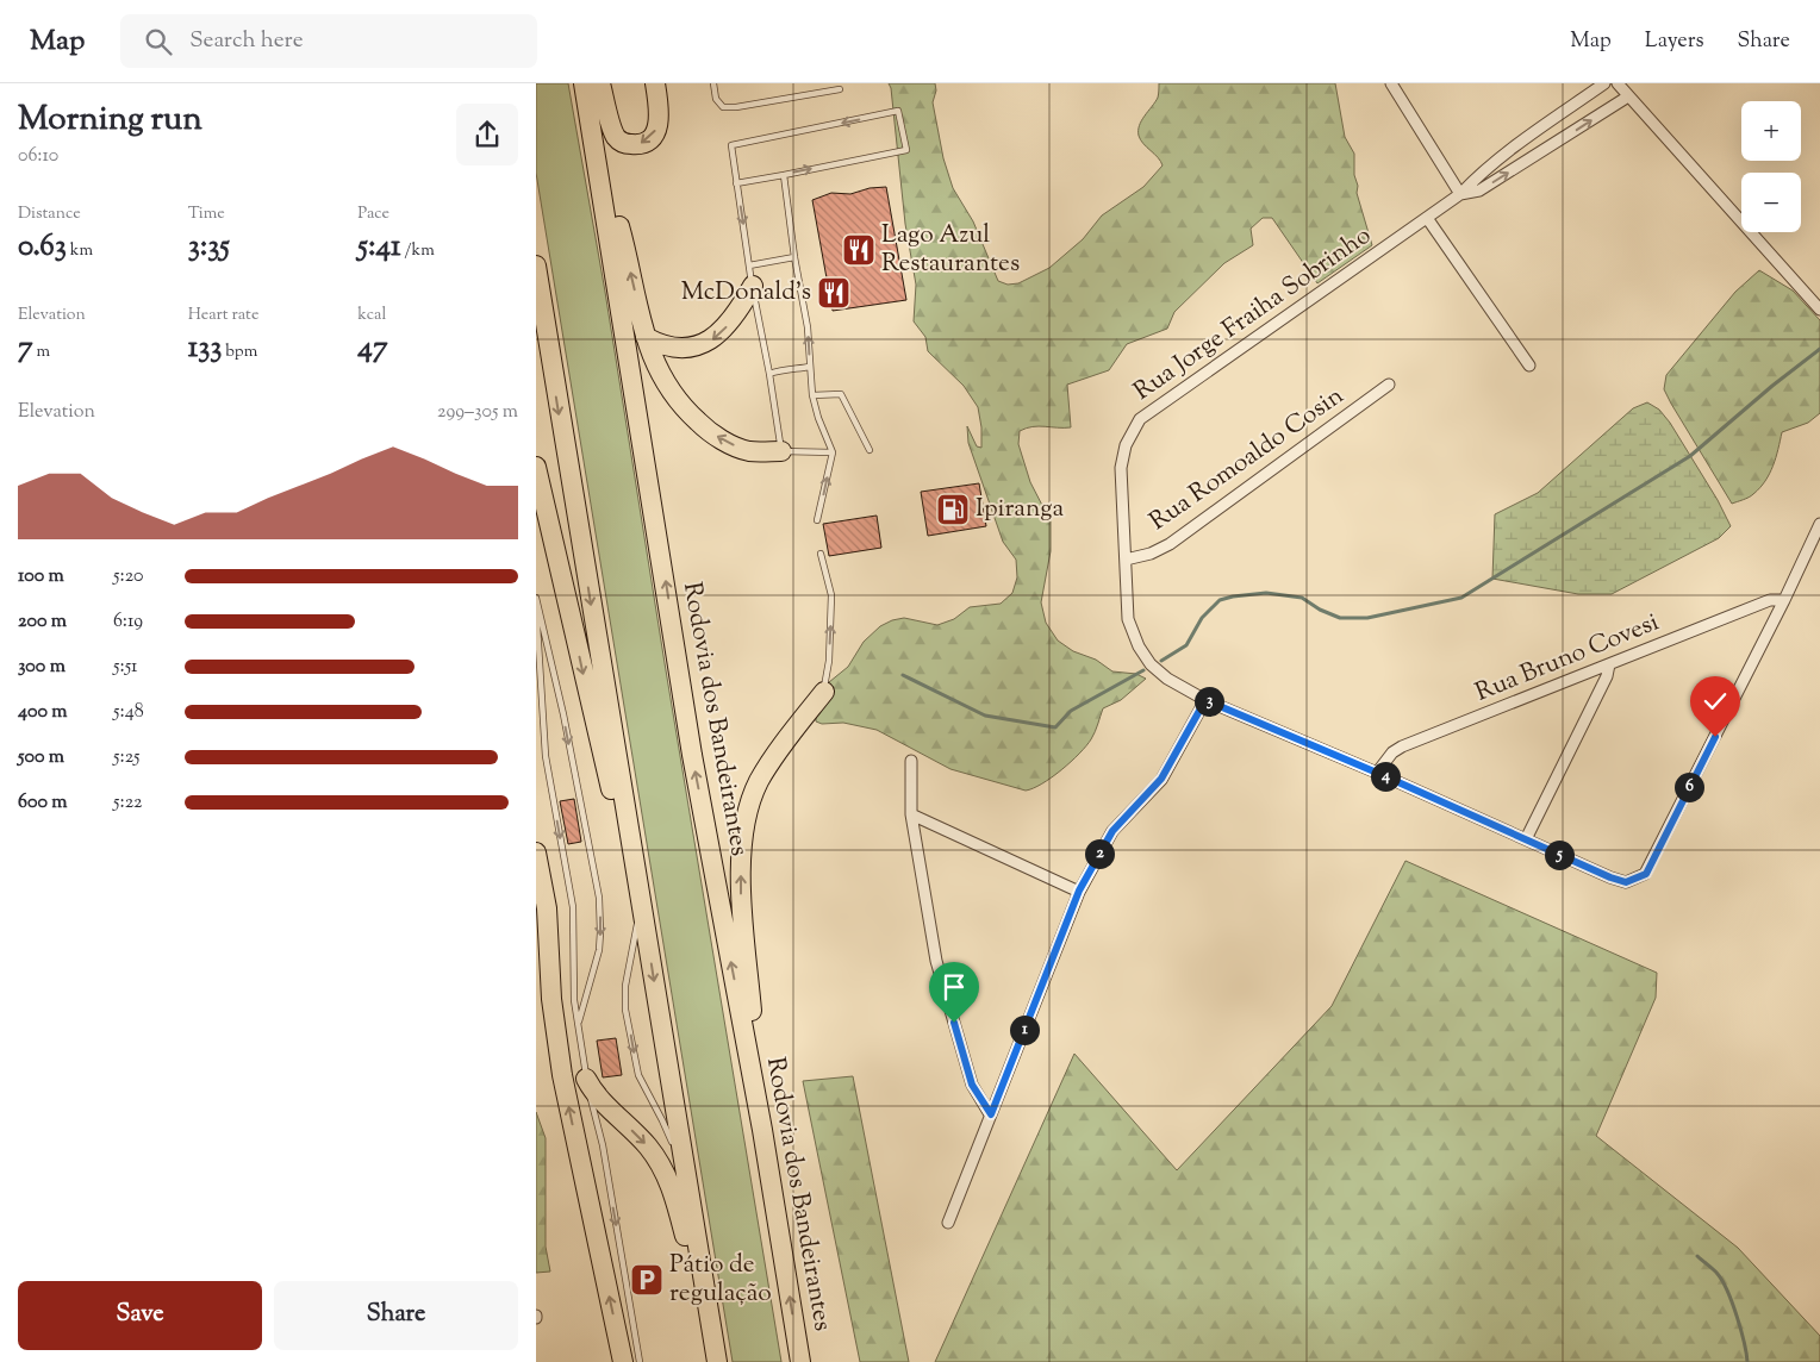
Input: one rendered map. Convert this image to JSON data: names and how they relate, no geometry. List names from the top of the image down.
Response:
{
  "streets": {
    "highway": ["Rodovia dos Bandeirantes"],
    "street": ["Rua Jorge Fraiha Sobrinho", "Rua Romoaldo Cosin", "Rua Bruno Covesi"]
  },
  "crossings": [
    ["Rua Jorge Fraiha Sobrinho", "Rua Romoaldo Cosin"],
    ["Rua Jorge Fraiha Sobrinho", "Rua Bruno Covesi"]
  ],
  "places": {
    "restaurant": ["Lago Azul Restaurantes", "McDonald's"],
    "fuel station": ["Ipiranga"],
    "parking": ["Pátio de regulação"]
  },
  "page": {
    "header": "Map",
    "search": "Search here",
    "nav": ["Map", "Layers", "Share"],
    "heading": ["Morning run", "06:10"],
    "map_buttons": ["+", "−"],
    "stats": [
      ["Distance", "0.63 km"],
      ["Time", "3:35"],
      ["Pace", "5:41 /km"],
      ["Elevation", "7 m"],
      ["Heart rate", "133 bpm"],
      ["kcal", "47"]
    ],
    "chart": ["Elevation", "299–305 m"],
    "list": [
      {
        "name": "100 m",
        "note": "5:20"
      },
      {
        "name": "200 m",
        "note": "6:19"
      },
      {
        "name": "300 m",
        "note": "5:51"
      },
      {
        "name": "400 m",
        "note": "5:48"
      },
      {
        "name": "500 m",
        "note": "5:25"
      },
      {
        "name": "600 m",
        "note": "5:22"
      }
    ],
    "pins": [
      "3",
      "4",
      "6",
      "2",
      "5",
      "1"
    ],
    "buttons": ["Save", "Share"]
  }
}
